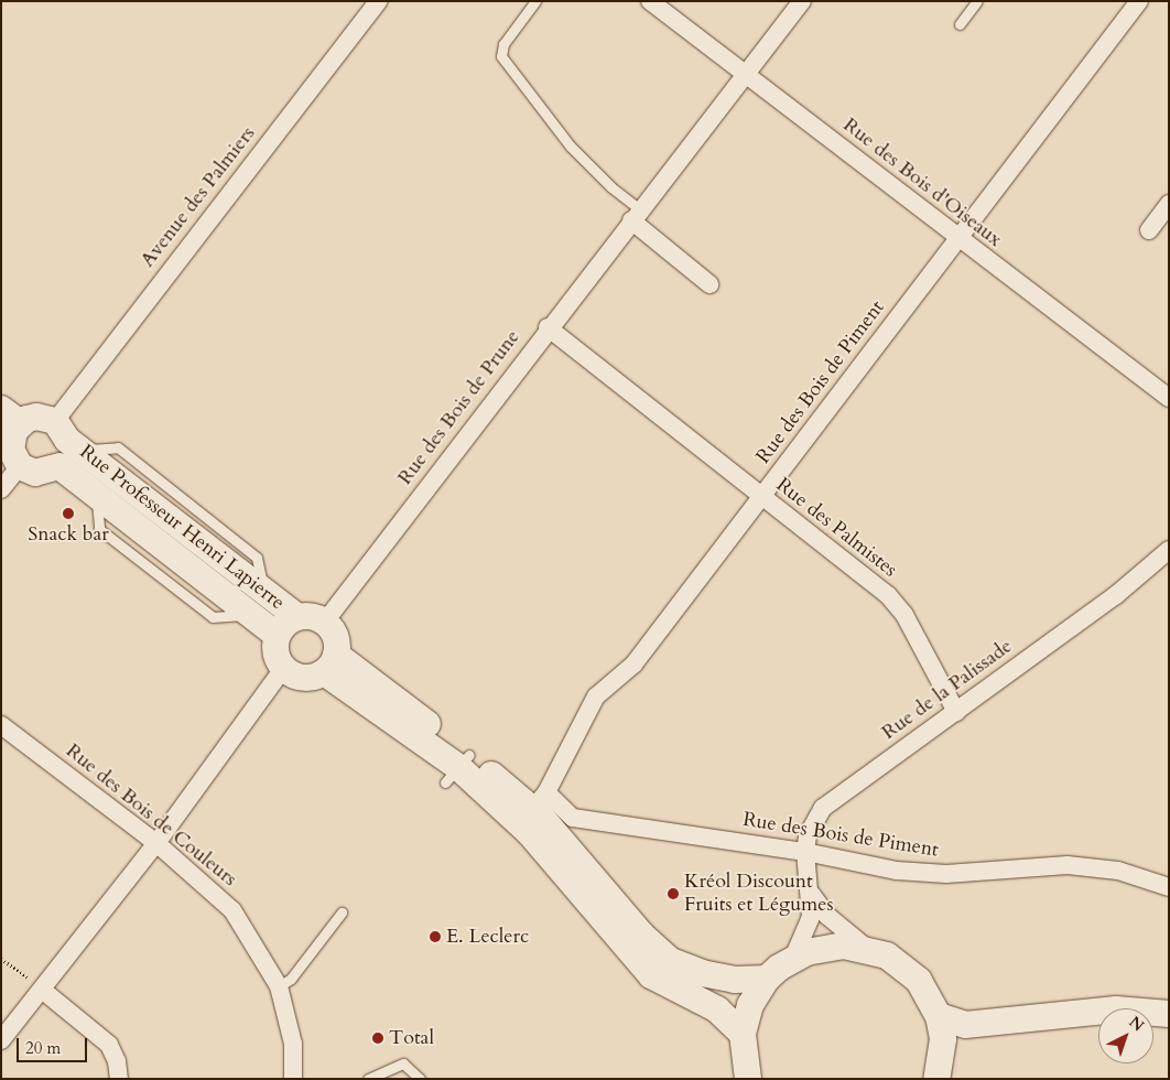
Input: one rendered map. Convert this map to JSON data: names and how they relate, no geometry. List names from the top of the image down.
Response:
{
  "streets": {
    "main road": ["Rue Professeur Henri Lapierre"],
    "street": [
      "Rue des Bois d'Oiseaux",
      "Avenue des Palmiers",
      "Rue des Bois de Piment",
      "Rue des Bois de Prune",
      "Rue des Palmistes",
      "Rue de la Palissade",
      "Rue des Bois de Couleurs"
    ]
  },
  "crossings": [
    ["Rue des Bois d'Oiseaux", "Rue des Bois de Piment"],
    ["Rue des Bois d'Oiseaux", "Rue des Bois de Prune"],
    ["Avenue des Palmiers", "Rue Professeur Henri Lapierre"],
    ["Rue des Bois de Piment", "Rue des Palmistes"],
    ["Rue des Bois de Piment", "Rue de la Palissade"],
    ["Rue des Bois de Prune", "Rue Professeur Henri Lapierre"],
    ["Rue des Bois de Prune", "Rue des Palmistes"],
    ["Rue des Palmistes", "Rue de la Palissade"]
  ],
  "places": [
    "Snack bar",
    "Kréol Discount Fruits et Légumes",
    "E. Leclerc",
    "Total"
  ],
  "scale_bar": "20 m",
  "north": "top right"
}
